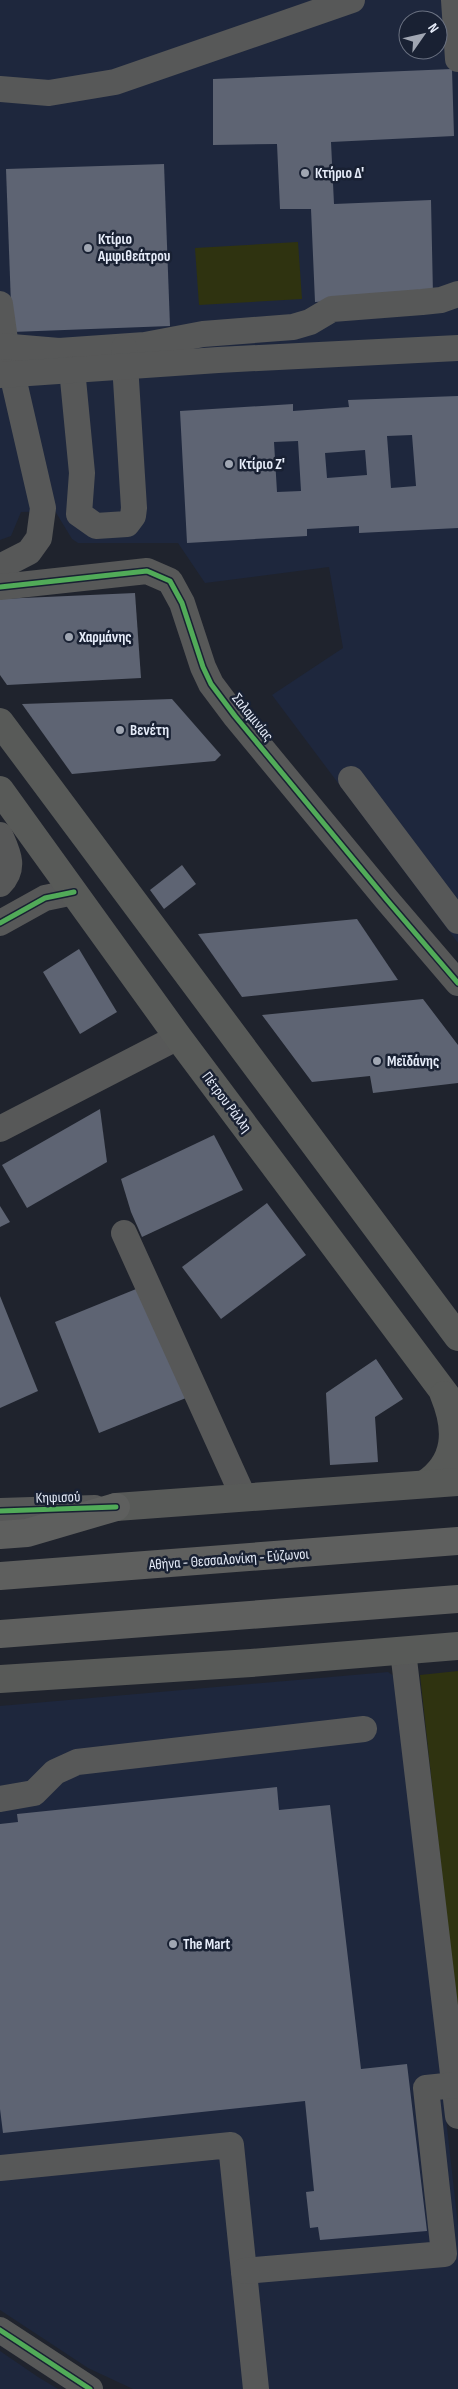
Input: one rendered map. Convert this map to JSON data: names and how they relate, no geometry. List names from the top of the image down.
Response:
{
  "streets": {
    "highway": ["Αθήνα - Θεσσαλονίκη - Εύζωνοι"],
    "main road": ["Πέτρου Ράλλη", "Κηφισού"],
    "street": ["Σαλαμινίας"]
  },
  "places": [
    "Κτήριο Δ'",
    "Κτίριο Αμφιθεάτρου",
    "Κτίριο Ζ'",
    "Χαρμάνης",
    "Βενέτη",
    "Μεϊδάνης",
    "The Mart"
  ],
  "north": "top right"
}
